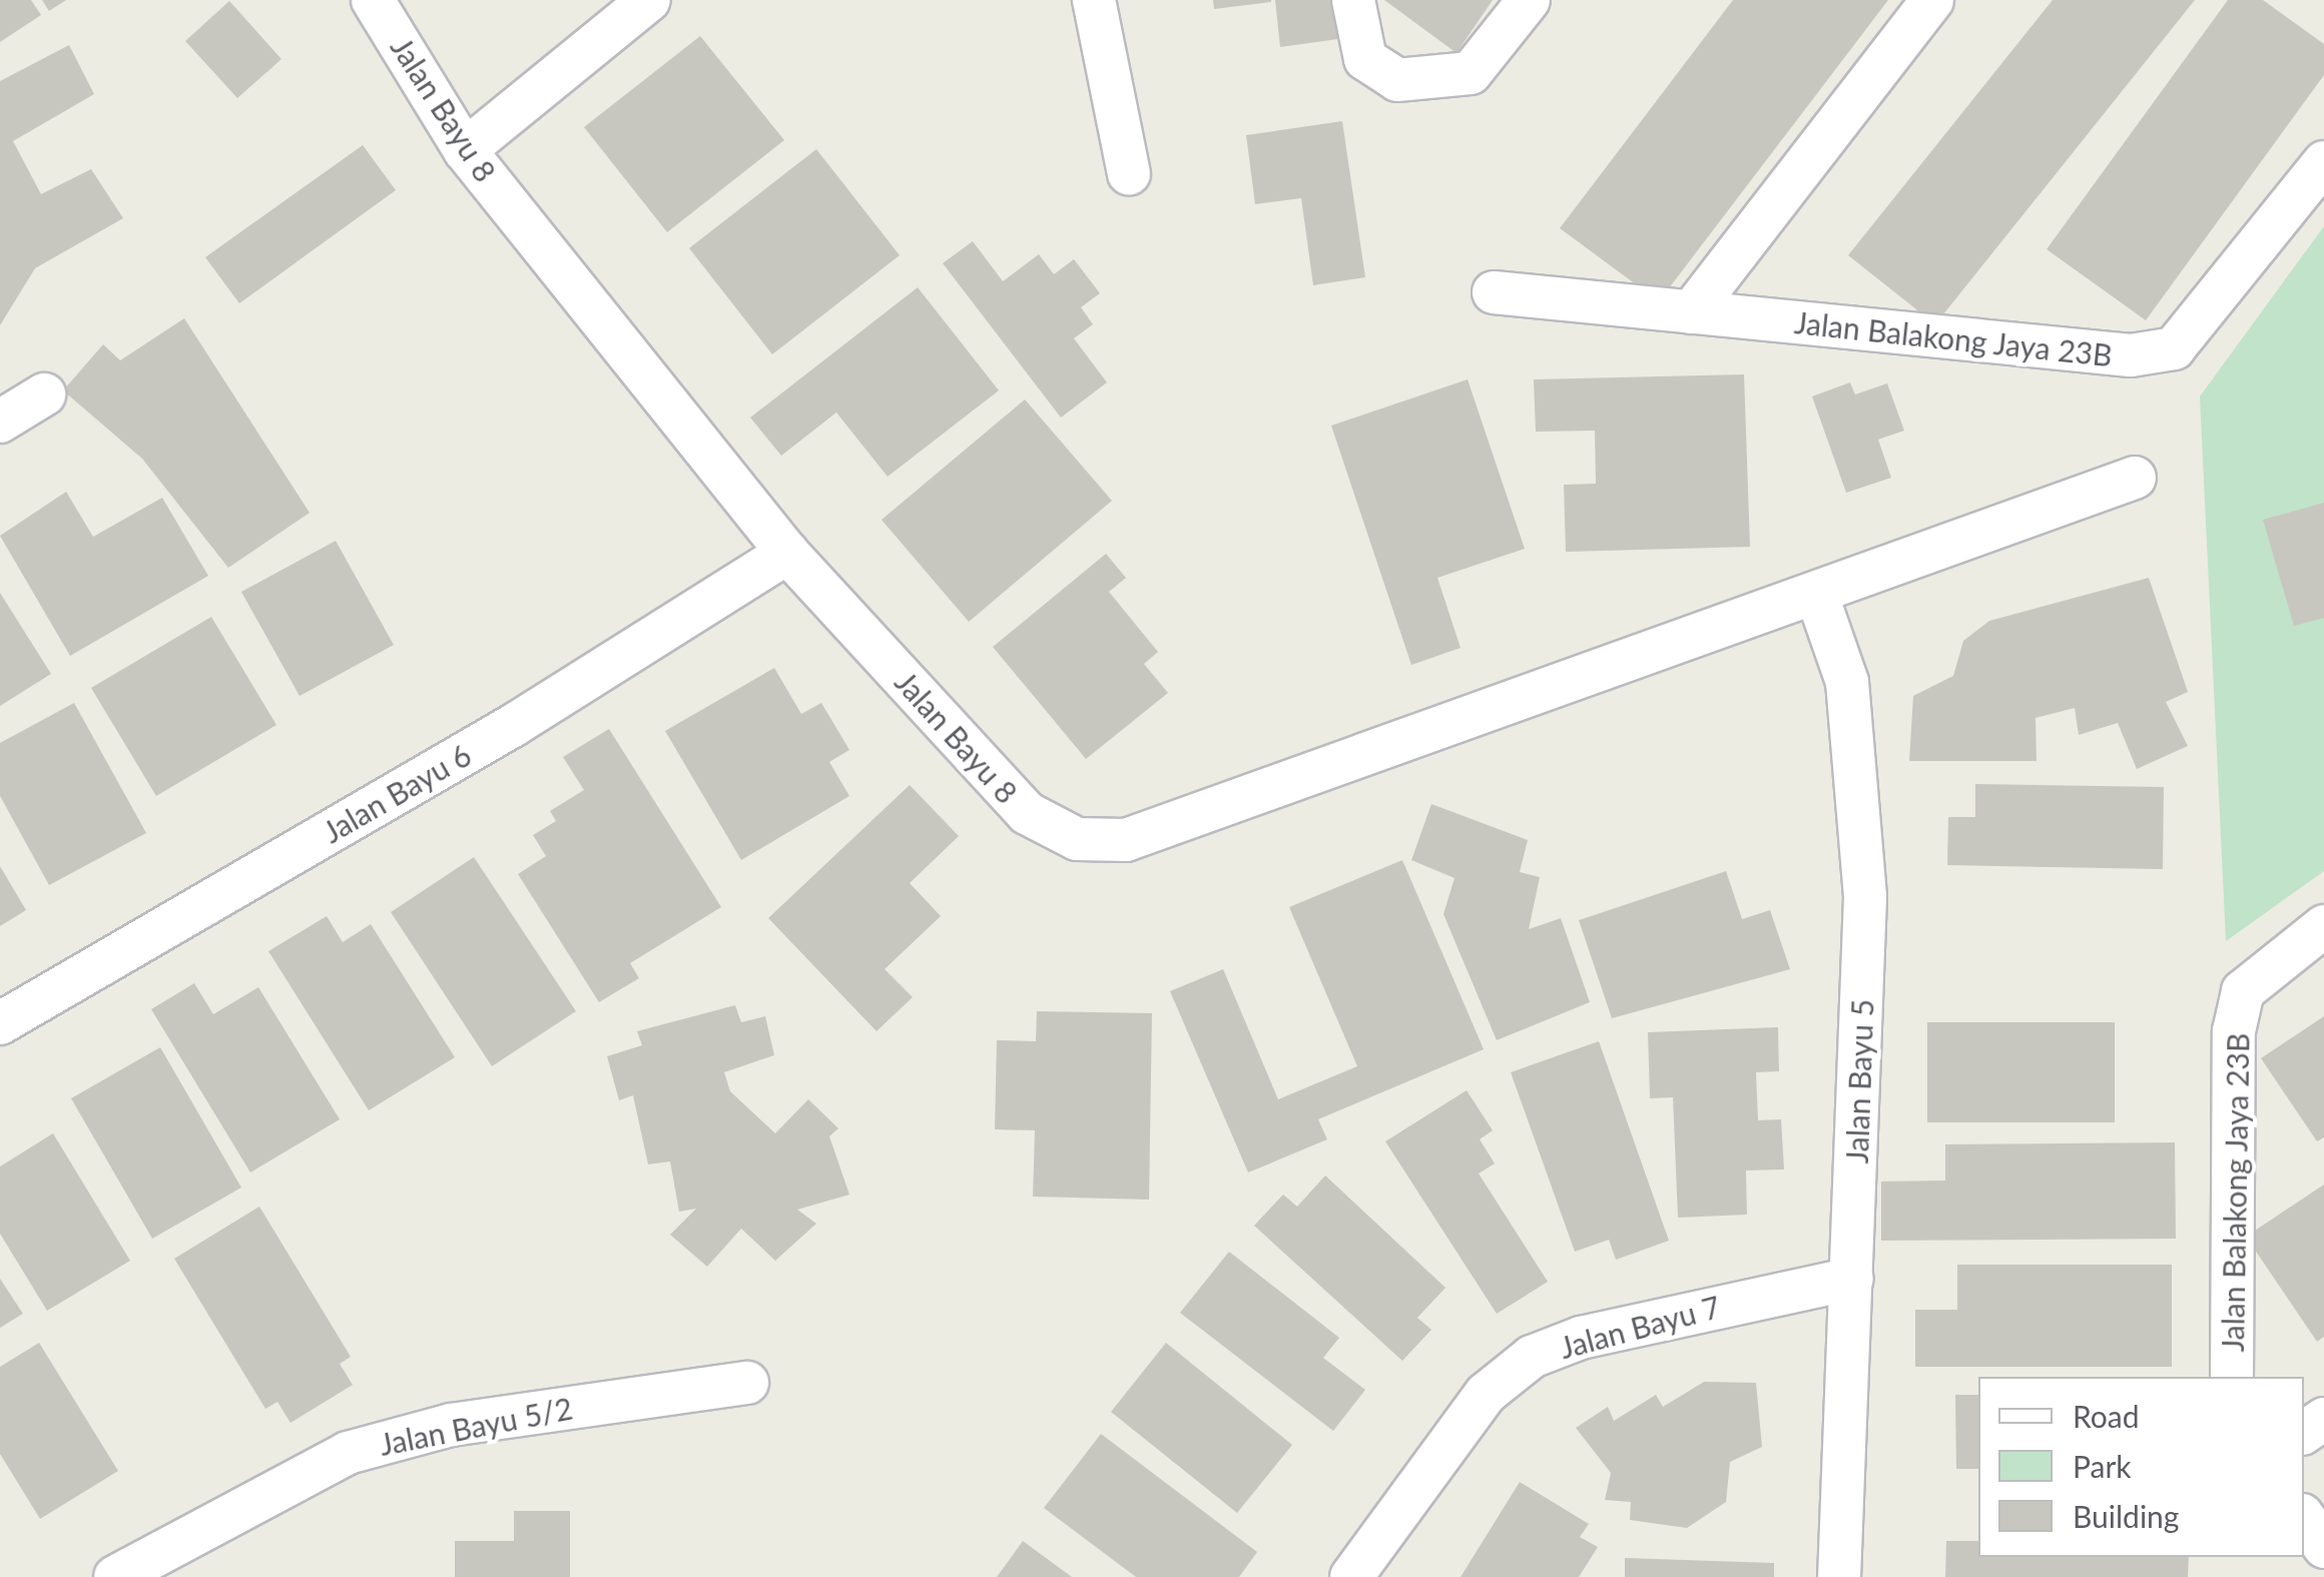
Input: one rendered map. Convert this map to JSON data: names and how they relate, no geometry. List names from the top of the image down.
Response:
{
  "streets": {
    "street": [
      "Jalan Bayu 8",
      "Jalan Balakong Jaya 23B",
      "Jalan Bayu 6",
      "Jalan Bayu 5",
      "Jalan Bayu 7",
      "Jalan Bayu 5/2"
    ]
  },
  "crossings": [
    ["Jalan Bayu 8", "Jalan Bayu 6"],
    ["Jalan Bayu 8", "Jalan Bayu 5"],
    ["Jalan Bayu 5", "Jalan Bayu 7"]
  ],
  "legend": ["Road", "Park", "Building"]
}
